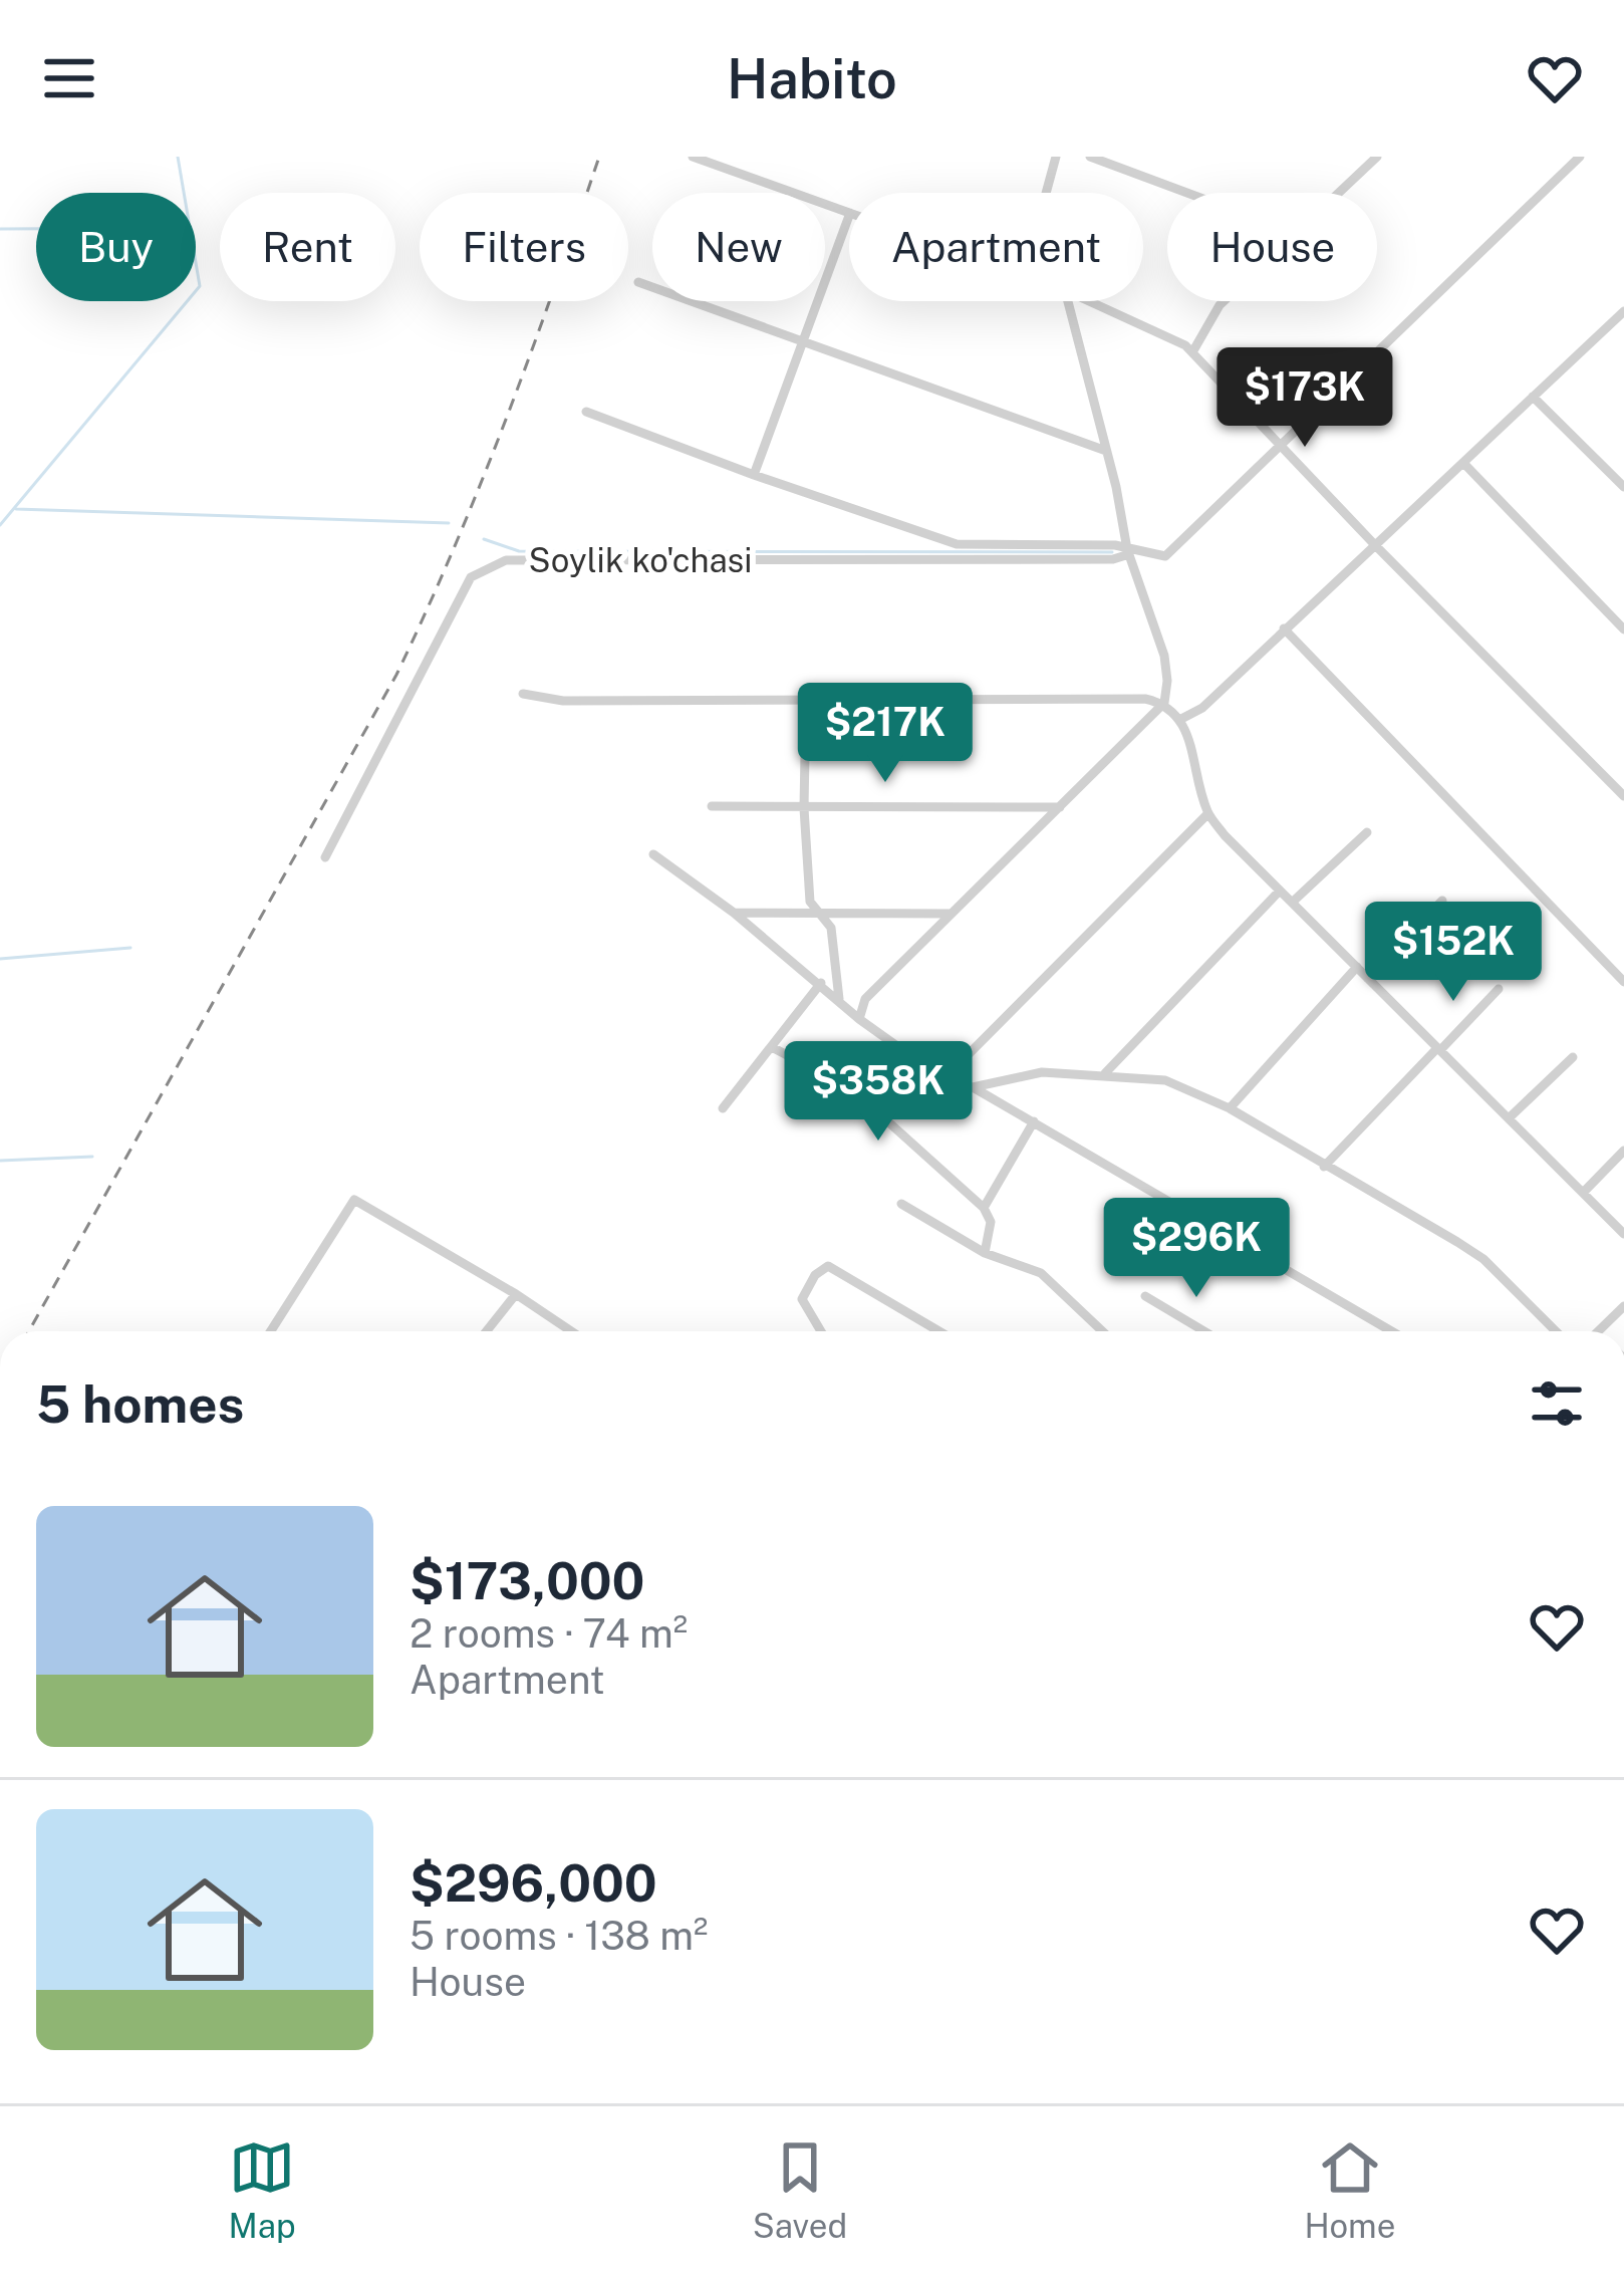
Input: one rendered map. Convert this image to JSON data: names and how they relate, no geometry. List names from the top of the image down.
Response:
{
  "streets": {
    "street": ["Soylik ko'chasi"]
  },
  "page": {
    "header": "Habito",
    "chip": [
      "Buy",
      "Rent",
      "Filters",
      "New",
      "Apartment",
      "House"
    ],
    "price": [
      "$173K",
      "$217K",
      "$152K",
      "$358K",
      "$296K"
    ],
    "heading": "5 homes",
    "list": [
      {
        "name": "$173,000",
        "note": "2 rooms · 74 m² · Apartment"
      },
      {
        "name": "$296,000",
        "note": "5 rooms · 138 m² · House"
      }
    ],
    "tabs": ["Map", "Saved", "Home"]
  }
}
